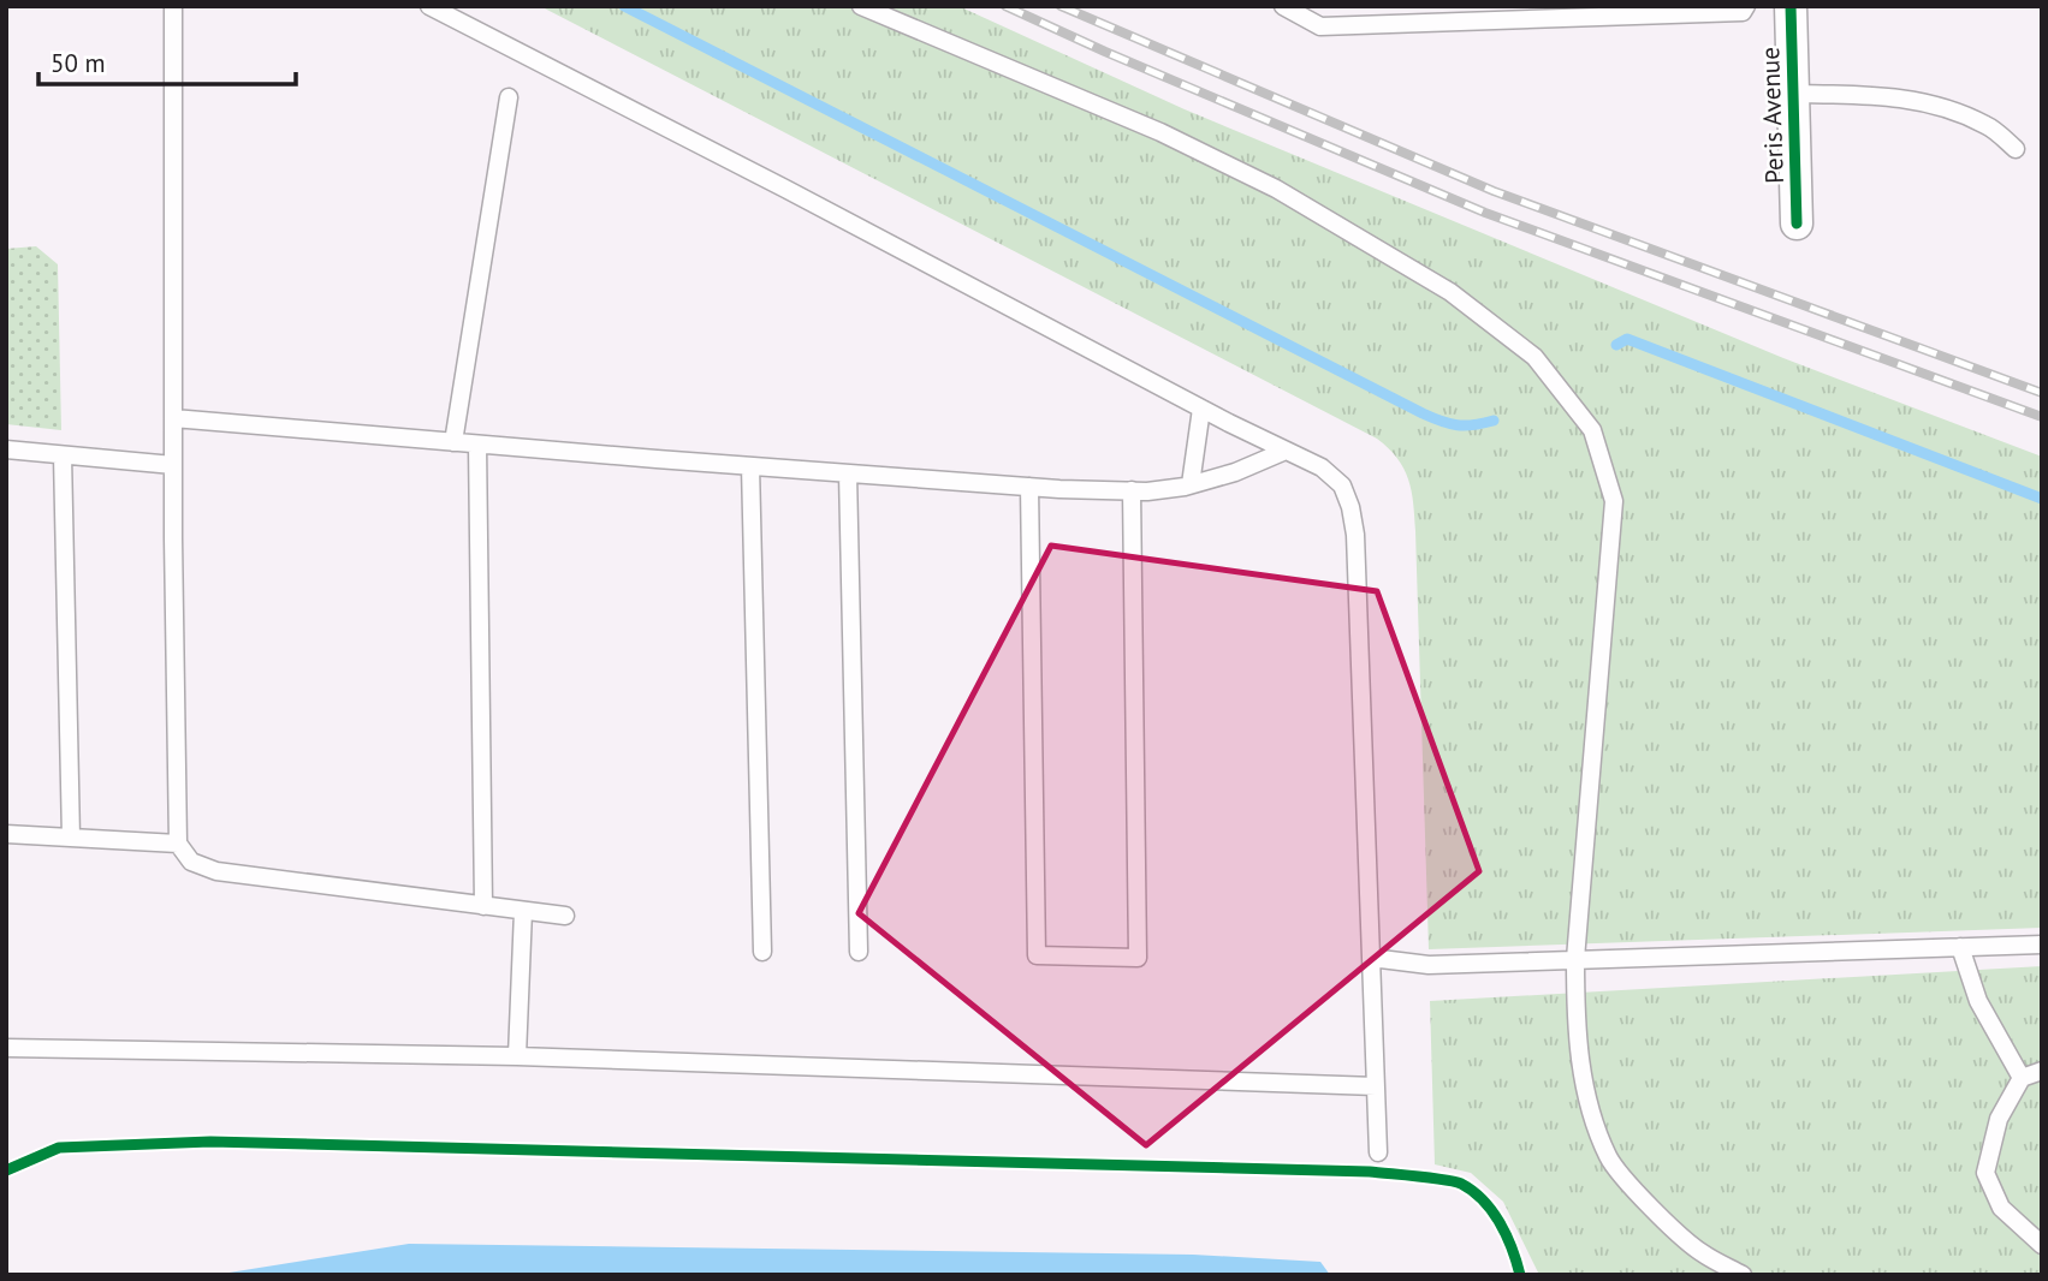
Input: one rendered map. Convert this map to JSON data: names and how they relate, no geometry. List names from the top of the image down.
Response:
{
  "streets": {
    "street": ["Peris Avenue"]
  },
  "scale_bar": "50 m"
}
